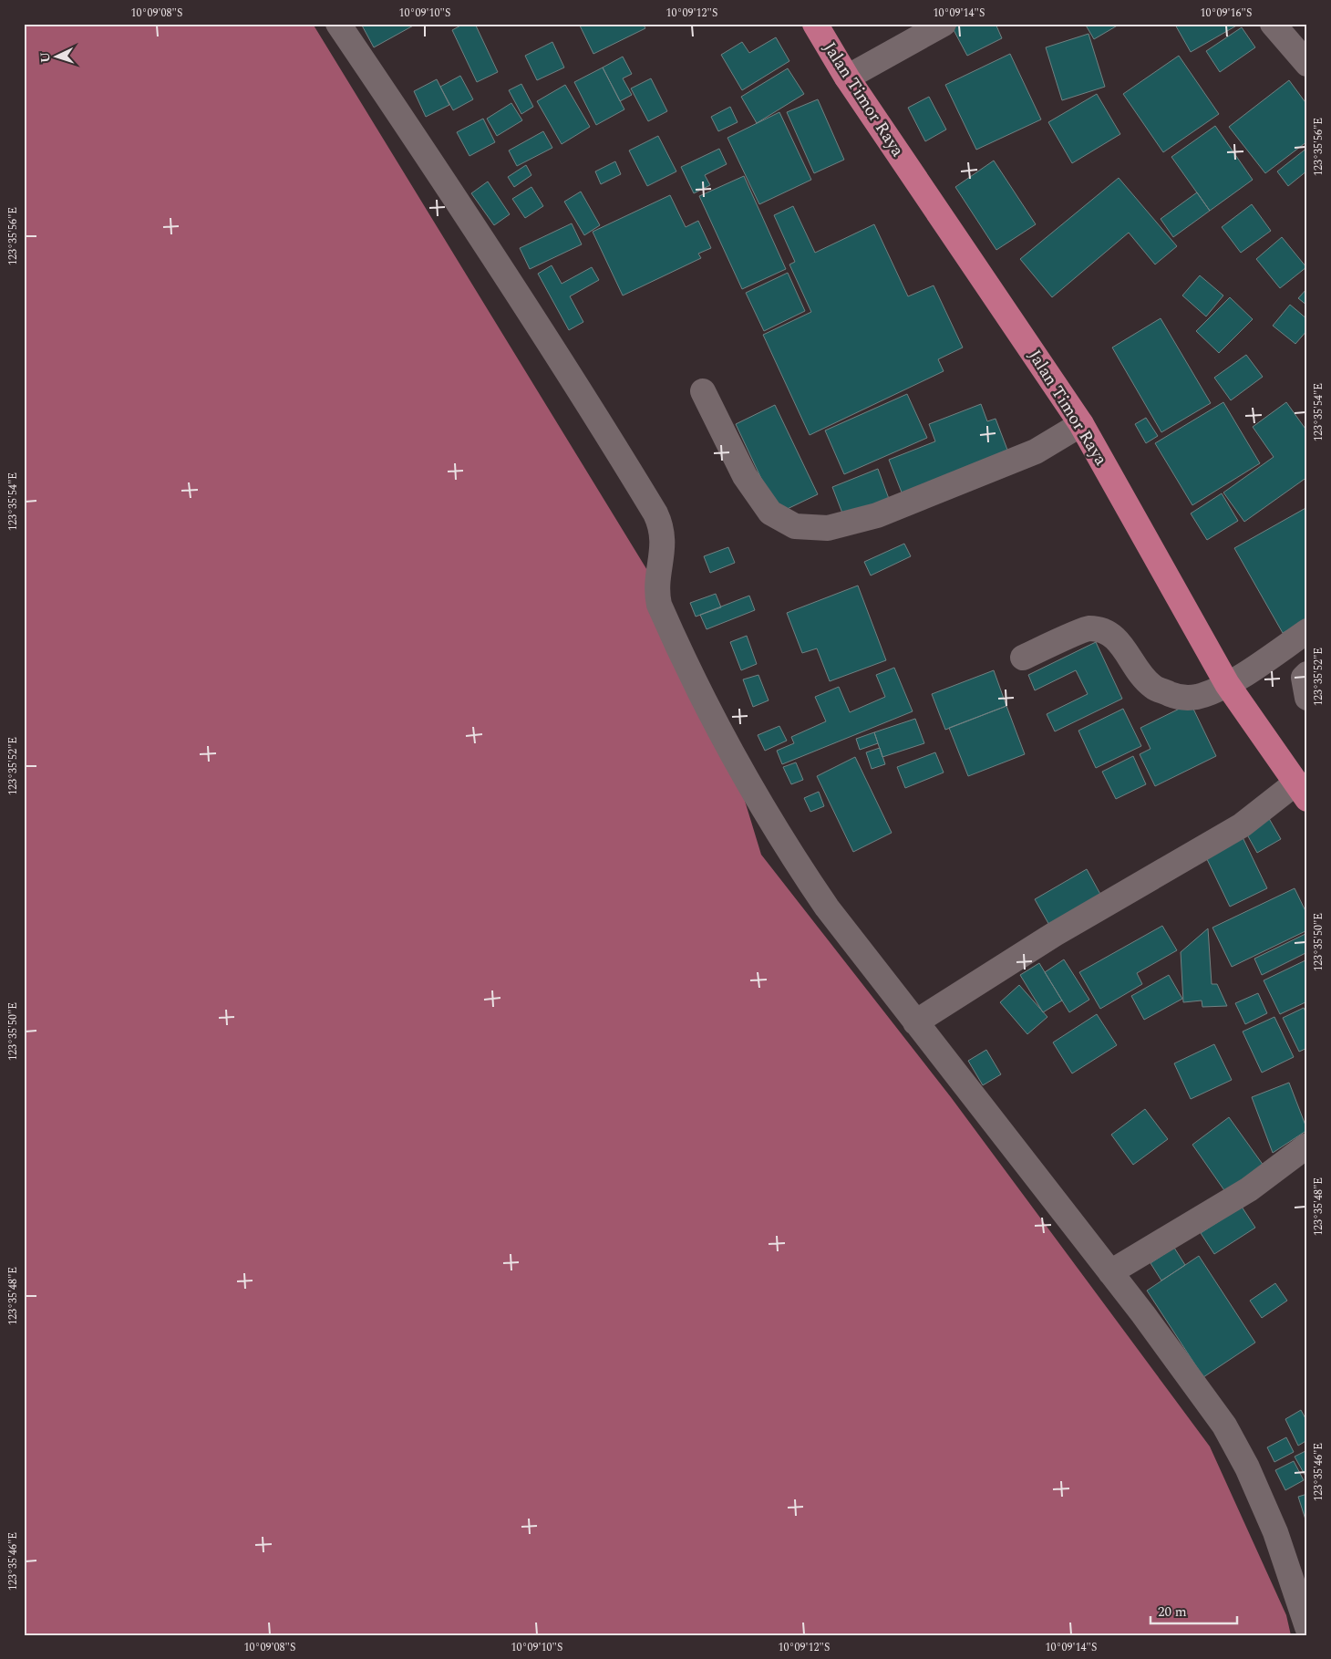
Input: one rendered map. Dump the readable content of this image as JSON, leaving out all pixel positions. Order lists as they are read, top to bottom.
{
  "streets": {
    "highway": ["Jalan Timor Raya"]
  },
  "scale_bar": "20 m",
  "north": "left",
  "coordinates": [
    "10°09'08\"S",
    "10°09'10\"S",
    "10°09'12\"S",
    "10°09'14\"S",
    "10°09'16\"S",
    "123°35'56\"E",
    "123°35'54\"E",
    "123°35'52\"E",
    "123°35'50\"E",
    "123°35'48\"E",
    "123°35'46\"E"
  ]
}
